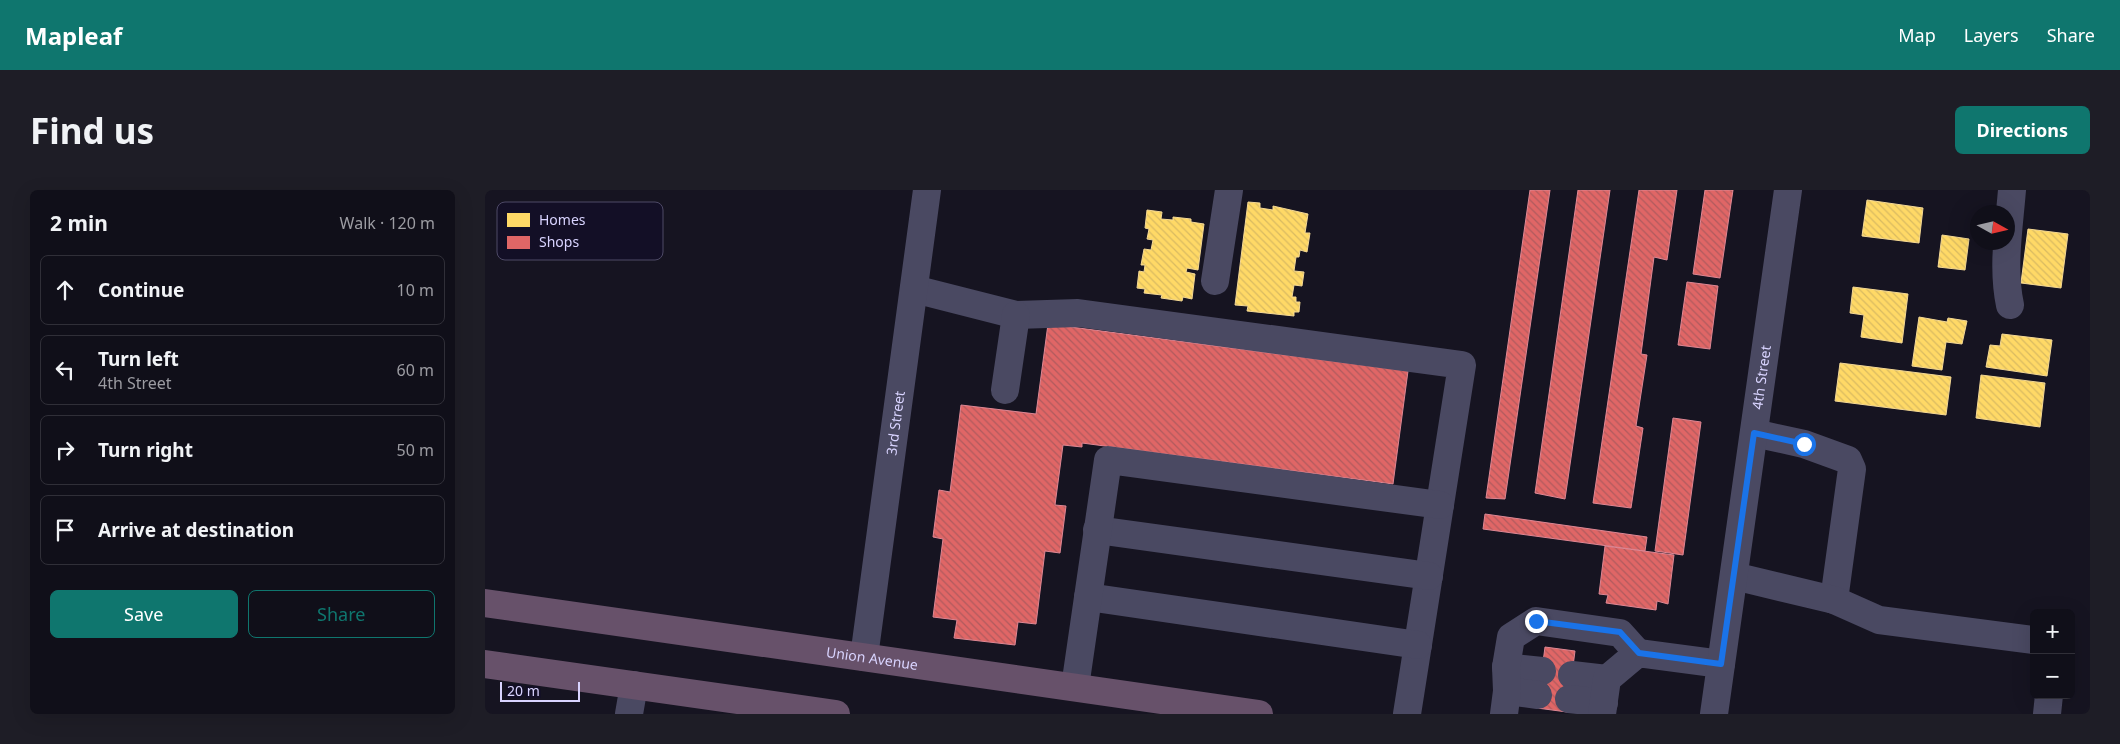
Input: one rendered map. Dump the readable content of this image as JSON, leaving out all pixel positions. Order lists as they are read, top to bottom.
{
  "streets": {
    "highway": ["Union Avenue"],
    "street": ["4th Street", "3rd Street"]
  },
  "crossings": [
    ["3rd Street", "Union Avenue"]
  ],
  "legend": ["Homes", "Shops"],
  "scale_bar": "20 m",
  "north": "right",
  "page": {
    "header": "Mapleaf",
    "nav": ["Map", "Layers", "Share"],
    "buttons": [
      "Directions",
      ["Save", "Share"]
    ],
    "title": "Find us",
    "heading": ["2 min", "Walk · 120 m"],
    "list": [
      ["Continue", "10 m"],
      ["Turn left", "4th Street", "60 m"],
      ["Turn right", "50 m"],
      "Arrive at destination"
    ],
    "map_buttons": ["+", "−"],
    "scale": "20 m"
  }
}
